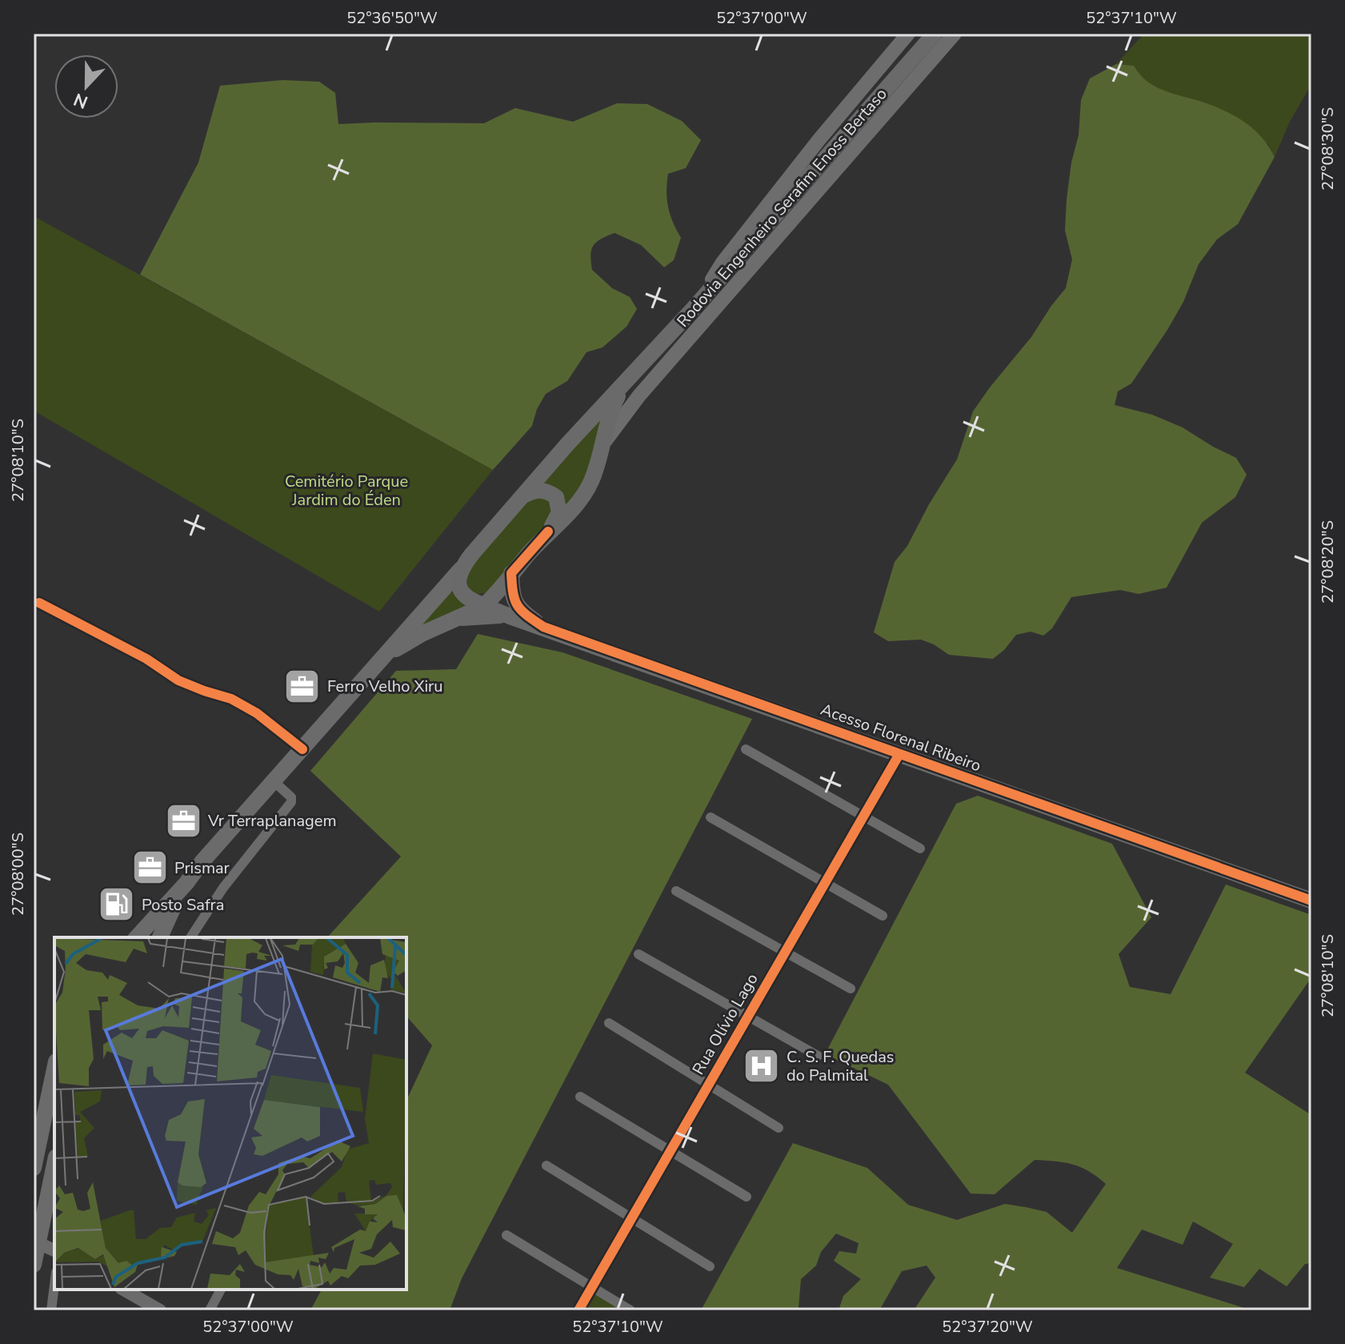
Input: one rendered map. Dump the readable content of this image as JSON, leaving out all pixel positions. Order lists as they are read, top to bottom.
{
  "streets": {
    "highway": ["Rodovia Engenheiro Serafim Enoss Bertaso", "Acesso Florenal Ribeiro"],
    "street": ["Rua Olívio Lago"]
  },
  "crossings": [
    ["Rodovia Engenheiro Serafim Enoss Bertaso", "Acesso Florenal Ribeiro"],
    ["Acesso Florenal Ribeiro", "Rua Olívio Lago"]
  ],
  "parks": ["Cemitério Parque Jardim do Éden"],
  "places": {
    "office": ["Ferro Velho Xiru", "Vr Terraplanagem", "Prismar"],
    "fuel station": ["Posto Safra"],
    "hospital": ["C. S. F. Quedas do Palmital"]
  },
  "north": "bottom",
  "coordinates": [
    "52°36'50\"W",
    "52°37'00\"W",
    "52°37'10\"W",
    "27°08'30\"S",
    "27°08'10\"S",
    "27°08'20\"S",
    "27°08'00\"S",
    "52°37'20\"W"
  ]
}
